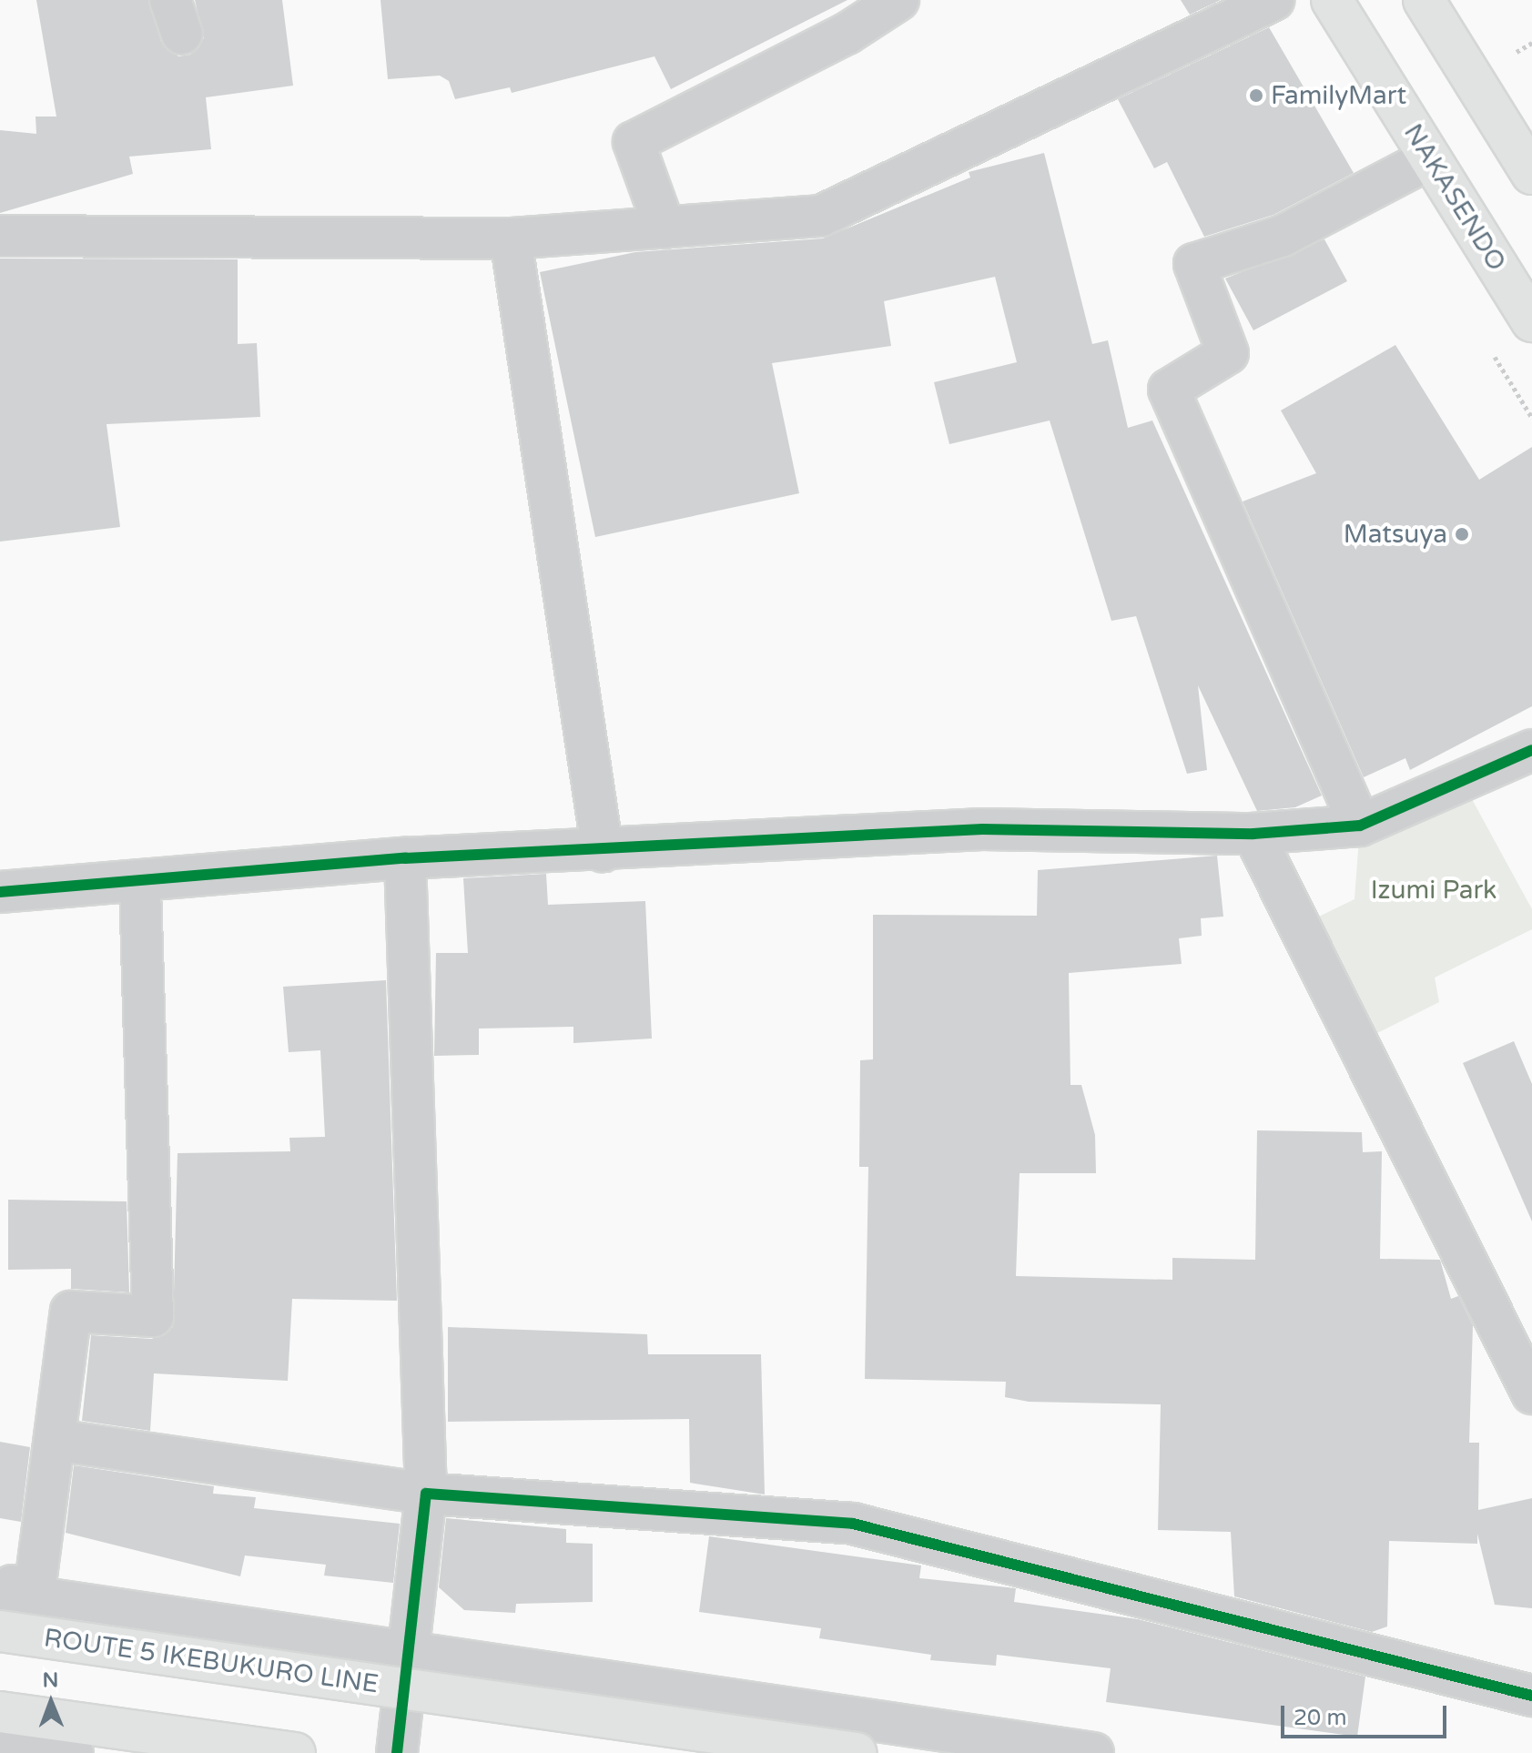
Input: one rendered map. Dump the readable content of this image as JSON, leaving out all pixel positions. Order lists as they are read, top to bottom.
{
  "streets": {
    "highway": ["NAKASENDO", "ROUTE 5 IKEBUKURO LINE"]
  },
  "parks": ["Izumi Park"],
  "places": ["FamilyMart", "Matsuya"],
  "scale_bar": "20 m",
  "north": "top"
}
